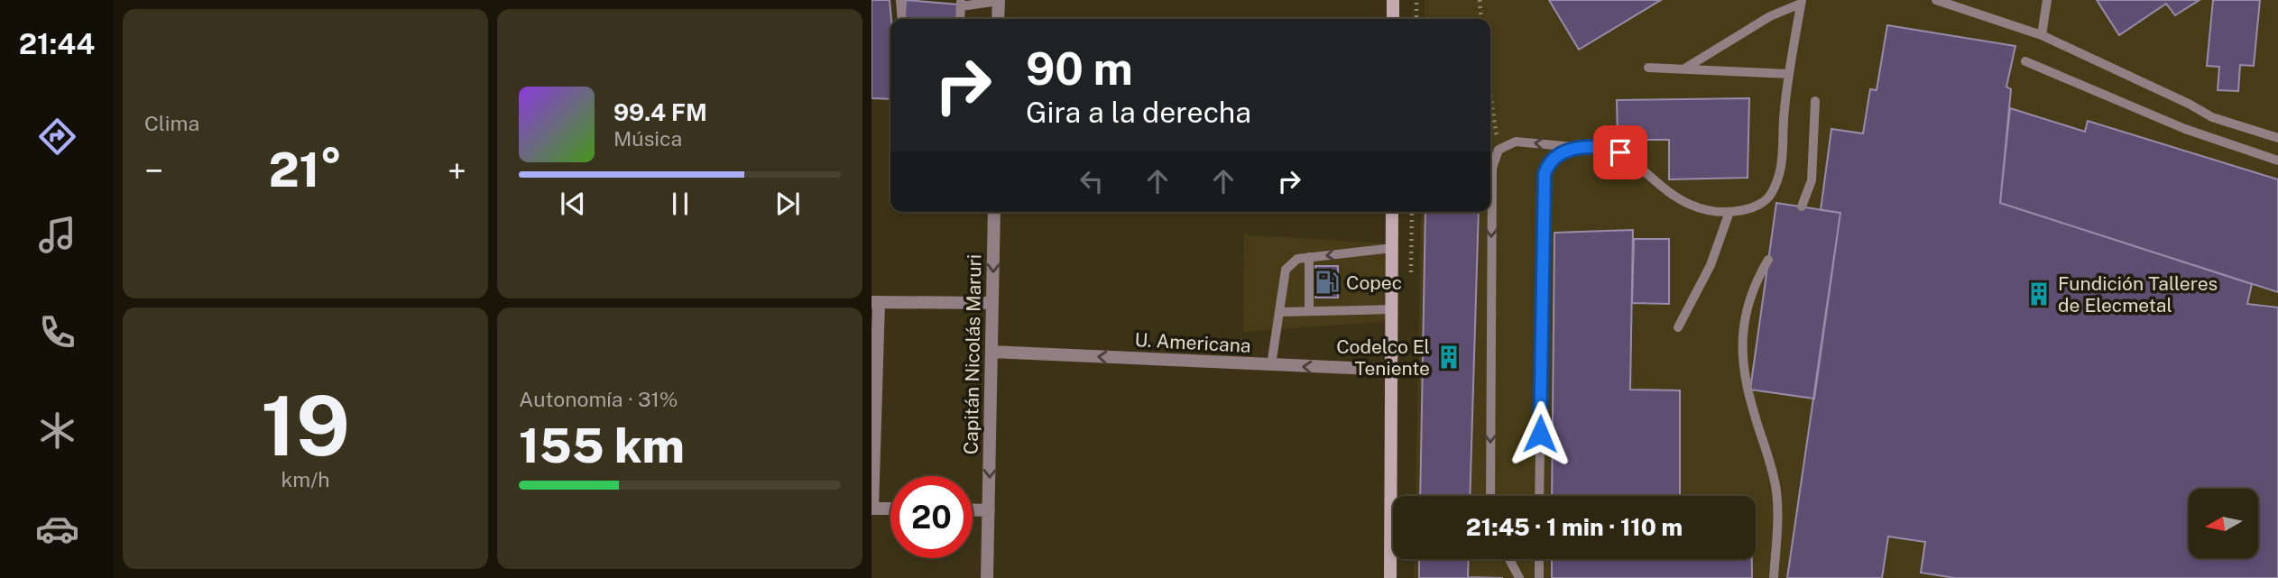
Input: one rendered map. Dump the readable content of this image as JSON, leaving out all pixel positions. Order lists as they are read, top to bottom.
{
  "streets": {
    "street": ["U. Americana", "Capitán Nicolás Maruri"]
  },
  "crossings": [
    ["U. Americana", "Capitán Nicolás Maruri"]
  ],
  "one_way": ["U. Americana", "Capitán Nicolás Maruri"],
  "places": {
    "fuel station": ["Copec"],
    "building": ["Fundición Talleres de Elecmetal", "Codelco El Teniente"]
  },
  "north": "left",
  "page": {
    "tabs": "21:44",
    "tile": [
      "Clima",
      ["19", "km/h"],
      ["Autonomía · 31%", "155 km"]
    ],
    "turn": ["90 m", "Gira a la derecha"],
    "song": ["99.4 FM", "Música"],
    "heat": ["−", "21°", "+"],
    "limit": "20",
    "trip": "21:45 · 1 min · 110 m"
  }
}
